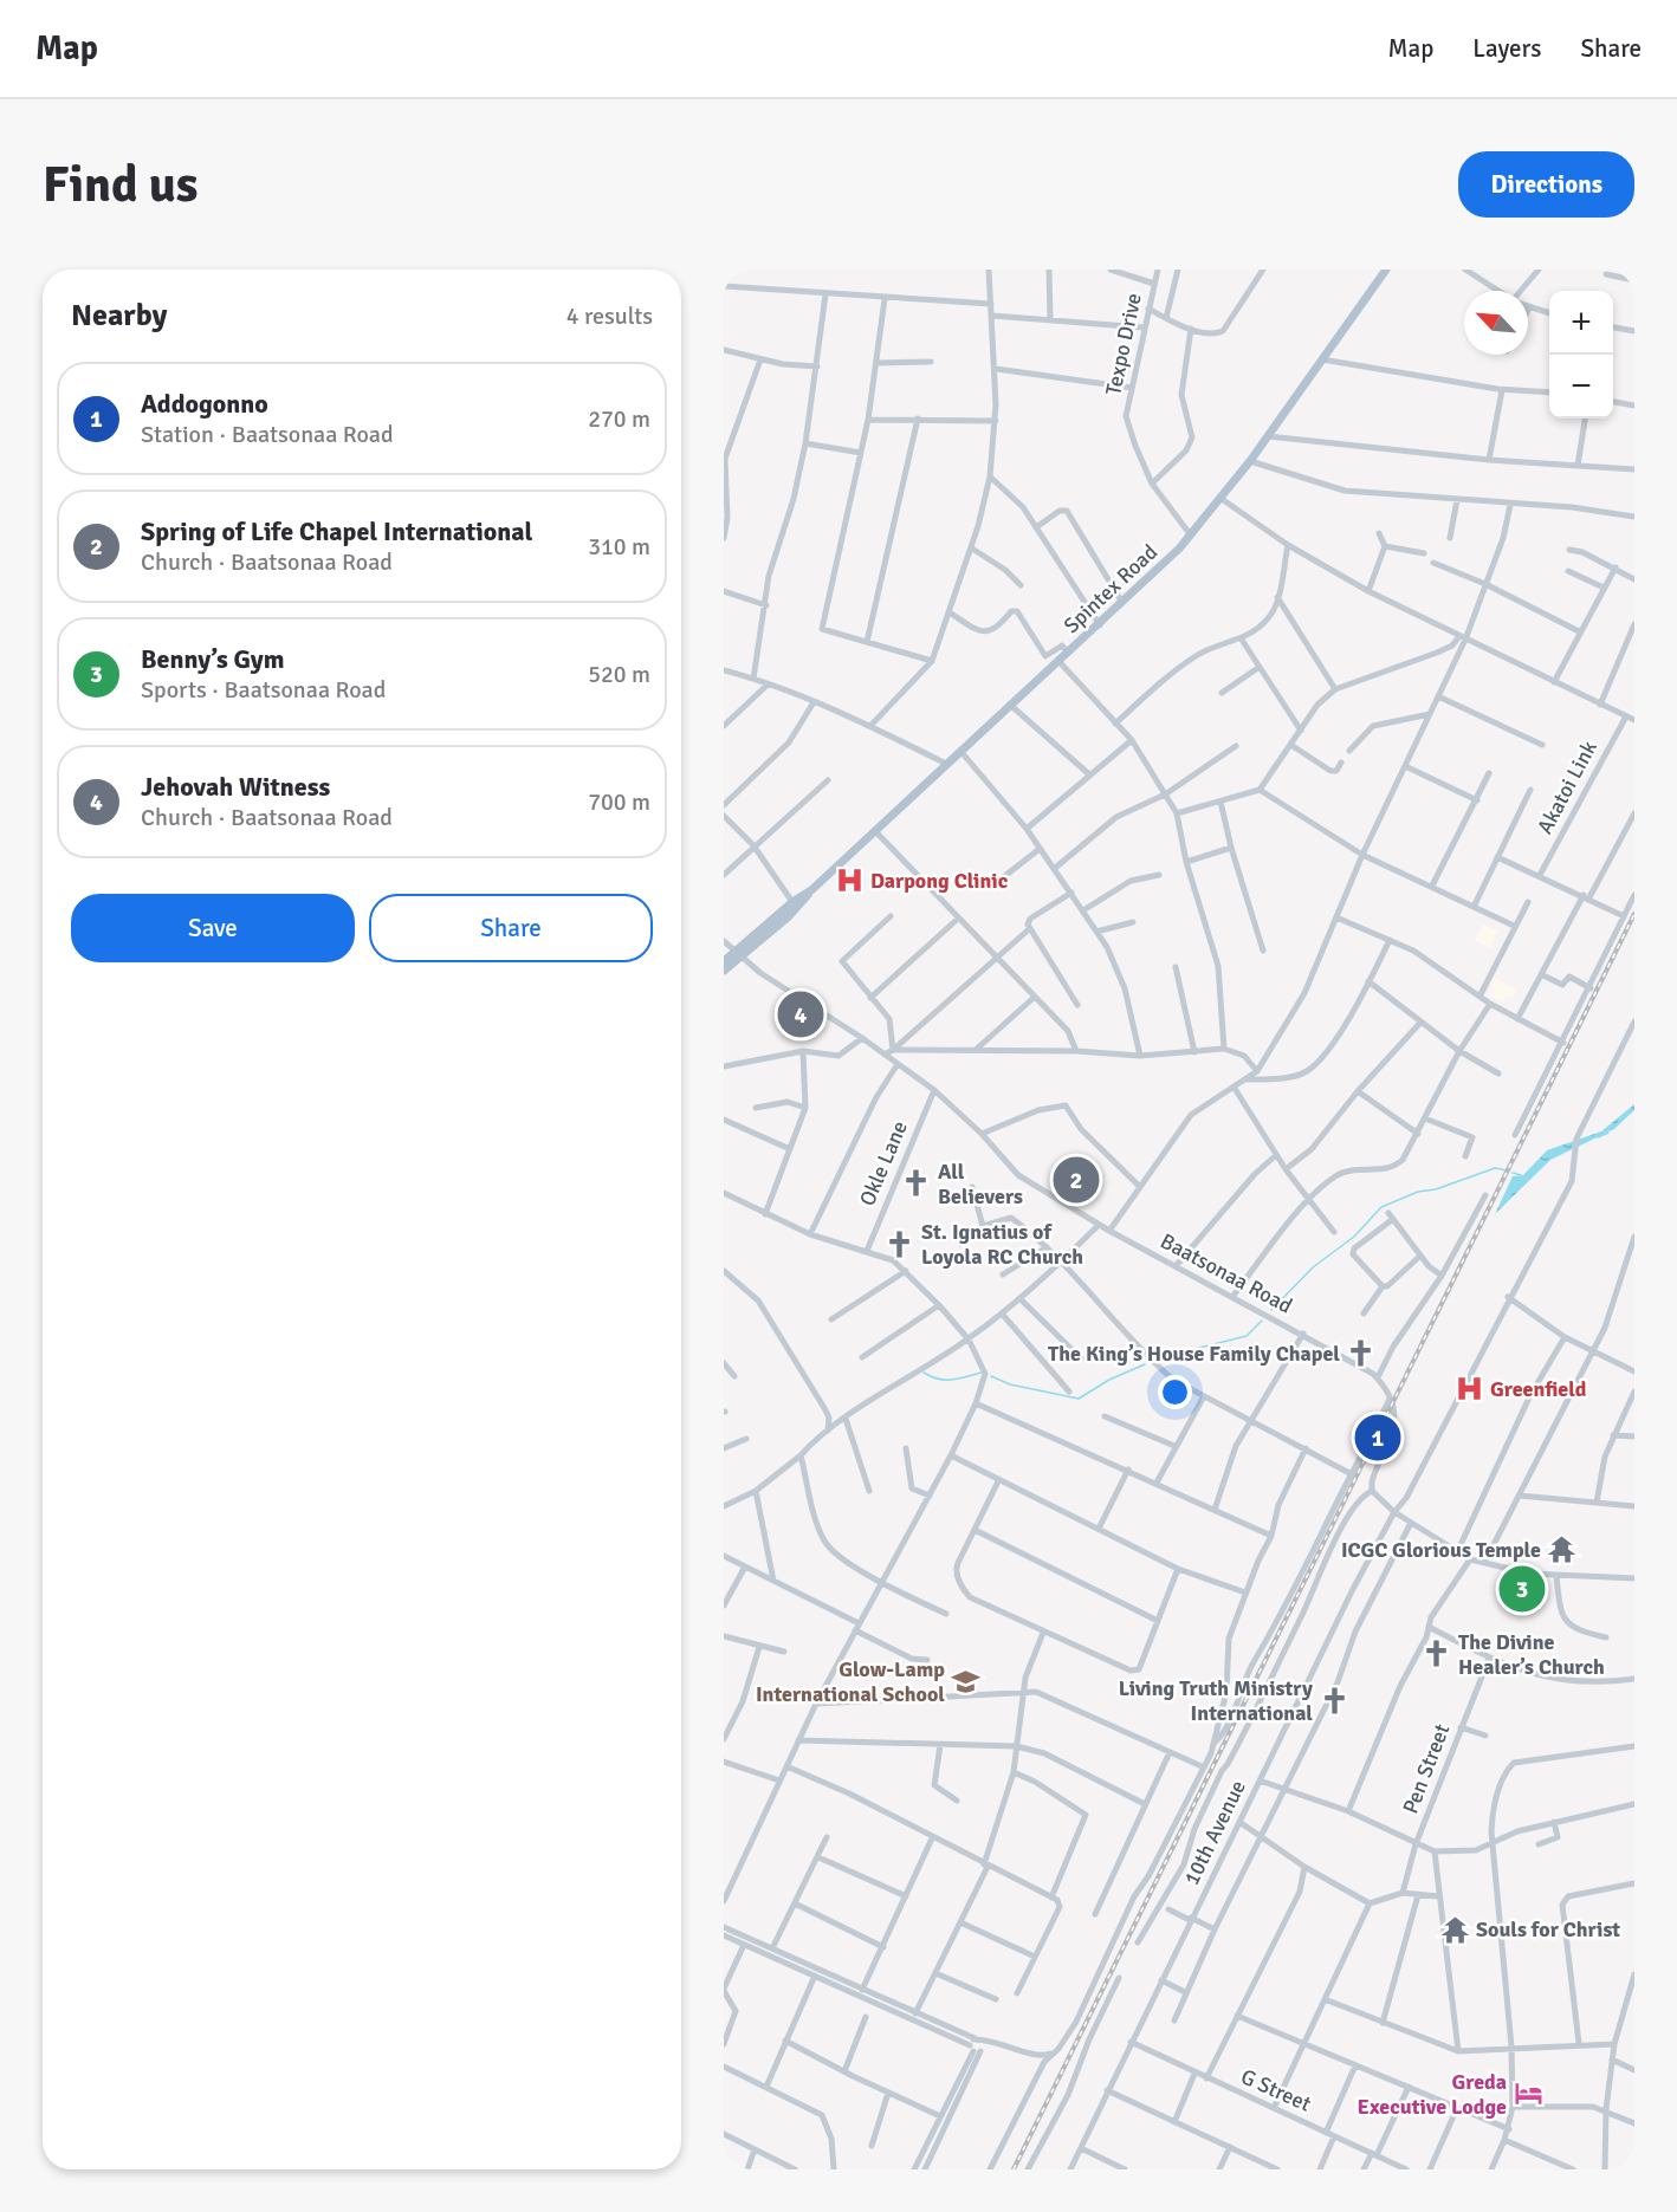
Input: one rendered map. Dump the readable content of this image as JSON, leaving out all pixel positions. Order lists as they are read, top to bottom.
{
  "streets": {
    "main road": ["Spintex Road"],
    "street": [
      "Texpo Drive",
      "Akatoi Link",
      "Okle Lane",
      "Baatsonaa Road",
      "Pen Street",
      "10th Avenue",
      "G Street"
    ]
  },
  "crossings": [
    ["Texpo Drive", "Spintex Road"],
    ["Spintex Road", "Baatsonaa Road"],
    ["Okle Lane", "Baatsonaa Road"],
    ["10th Avenue", "G Street"]
  ],
  "places": {
    "hospital": ["Darpong Clinic", "Greenfield"],
    "church": [
      "All Believers",
      "St. Ignatius of Loyola RC Church",
      "The King’s House Family Chapel",
      "The Divine Healer’s Church",
      "Living Truth Ministry International"
    ],
    "temple": ["ICGC Glorious Temple", "Souls for Christ"],
    "school or university": ["Glow-Lamp International School"],
    "hotel": ["Greda Executive Lodge"]
  },
  "north": "top left",
  "page": {
    "header": "Map",
    "nav": ["Map", "Layers", "Share"],
    "buttons": [
      "Directions",
      ["Save", "Share"]
    ],
    "title": "Find us",
    "heading": ["Nearby", "4 results"],
    "map_buttons": ["+", "−"],
    "list": [
      {
        "mark": "1",
        "name": "Addogonno",
        "note": "Station · Baatsonaa Road",
        "value": "270 m"
      },
      {
        "mark": "2",
        "name": "Spring of Life Chapel International",
        "note": "Church · Baatsonaa Road",
        "value": "310 m"
      },
      {
        "mark": "3",
        "name": "Benny’s Gym",
        "note": "Sports · Baatsonaa Road",
        "value": "520 m"
      },
      {
        "mark": "4",
        "name": "Jehovah Witness",
        "note": "Church · Baatsonaa Road",
        "value": "700 m"
      }
    ],
    "pins": [
      "4",
      "2",
      "1",
      "3"
    ]
  }
}
